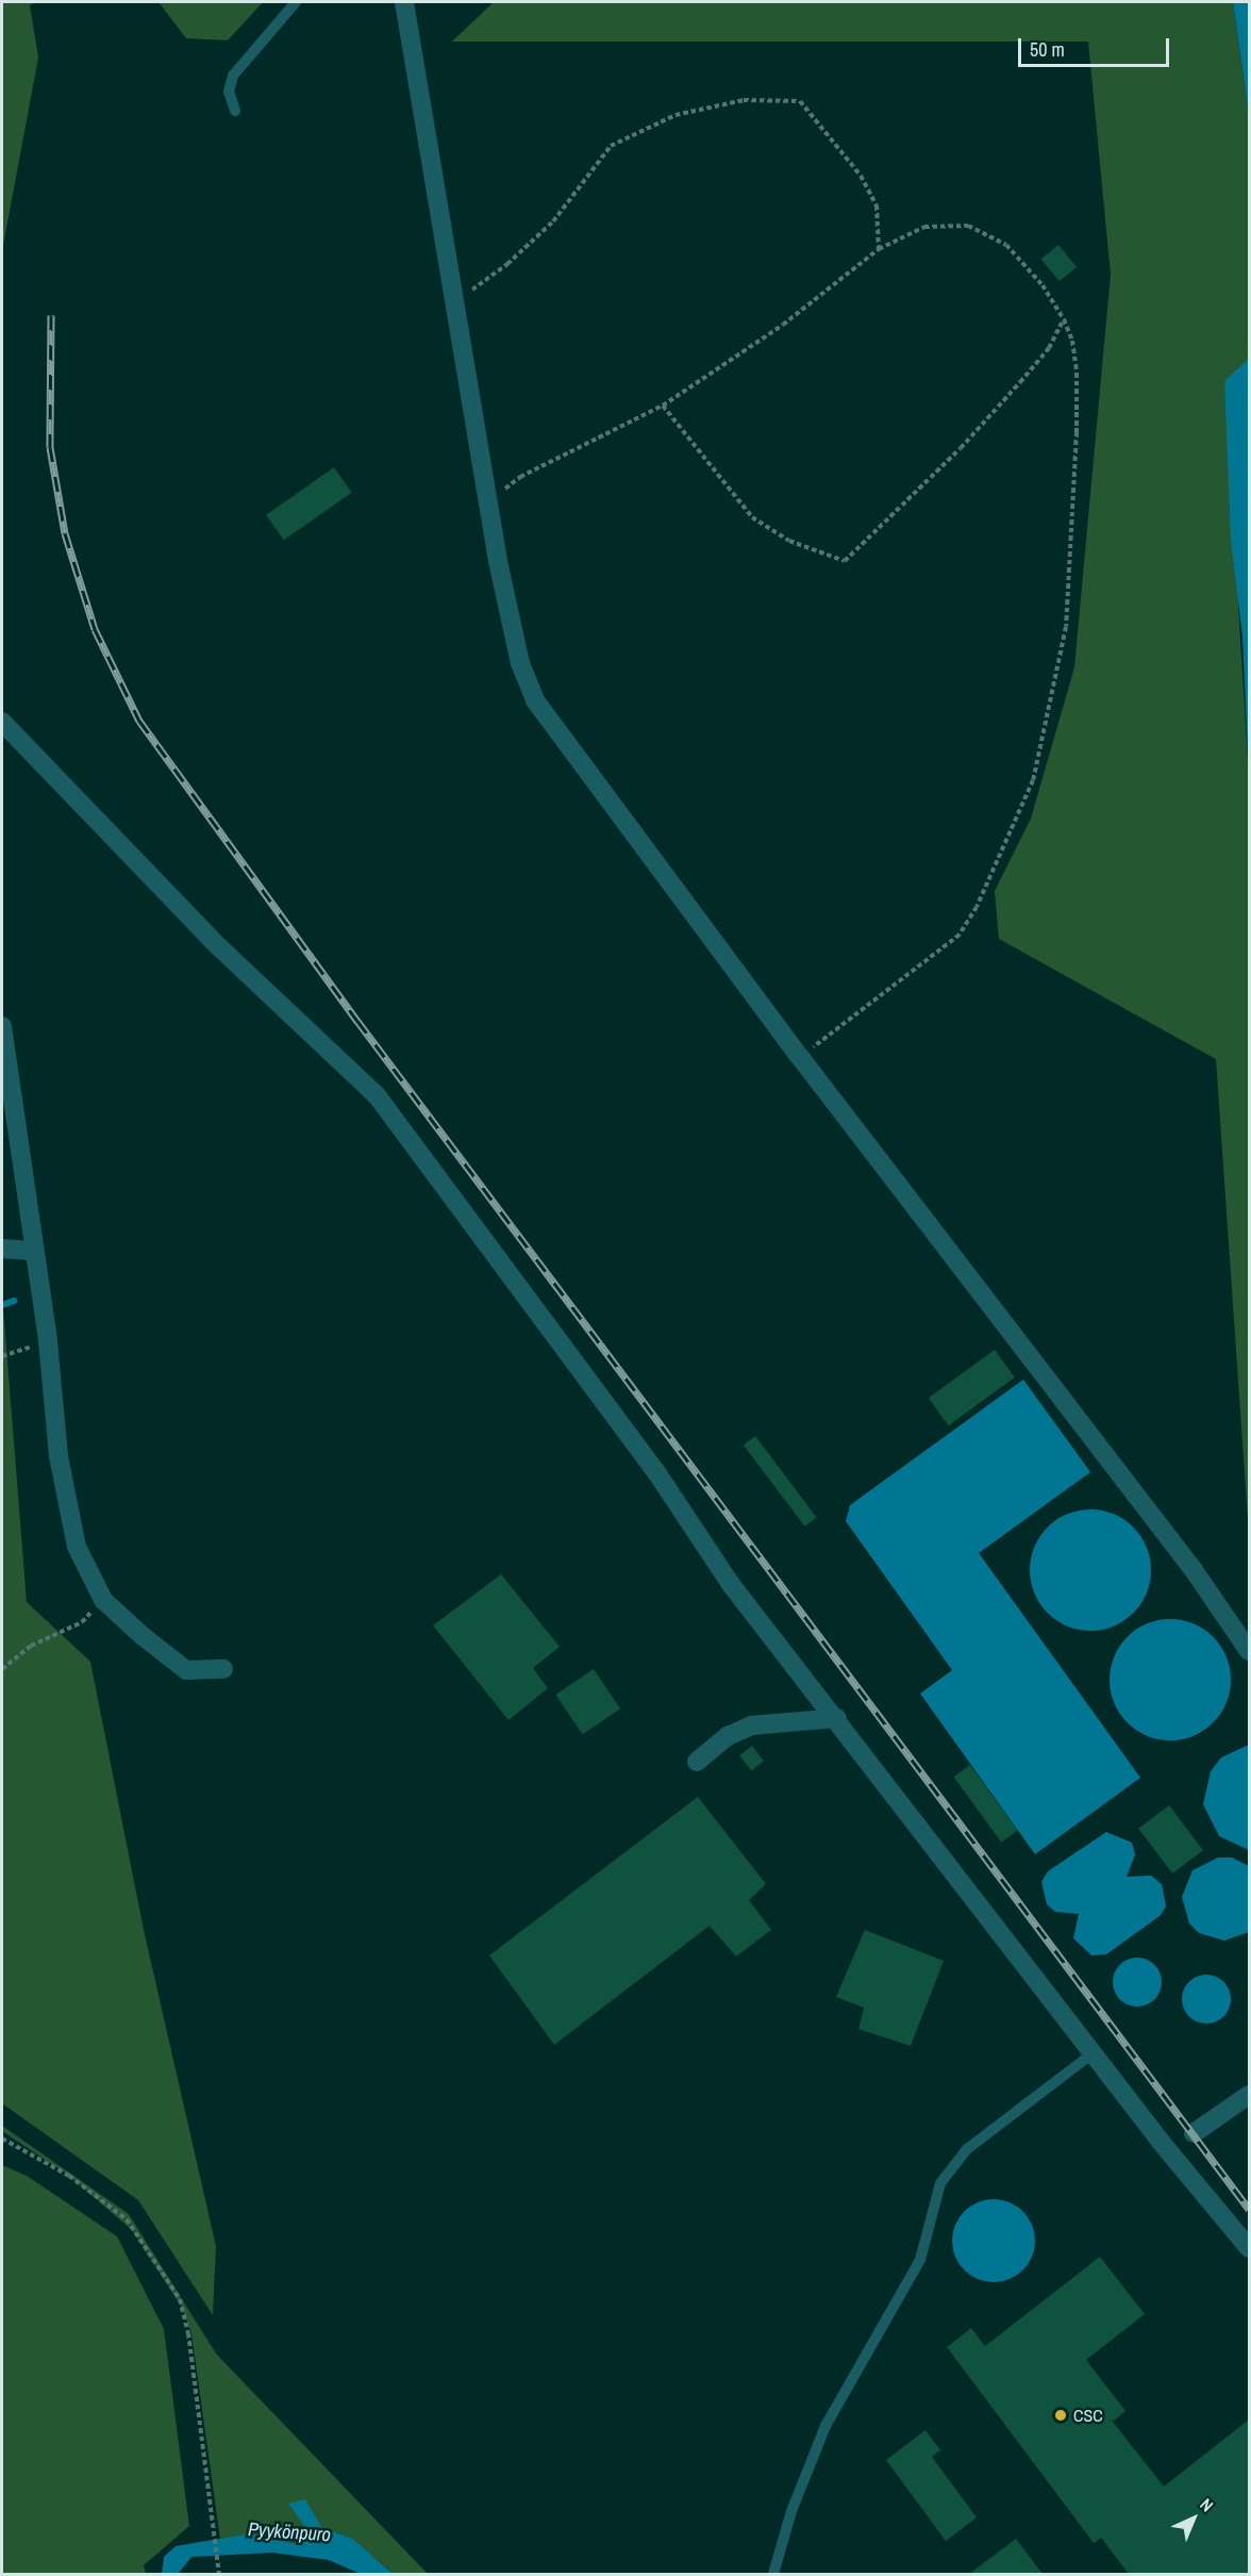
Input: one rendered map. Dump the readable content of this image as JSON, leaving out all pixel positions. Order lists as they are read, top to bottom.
{
  "water": ["Pyykönpuro"],
  "places": ["CSC"],
  "scale_bar": "50 m",
  "north": "top right"
}
